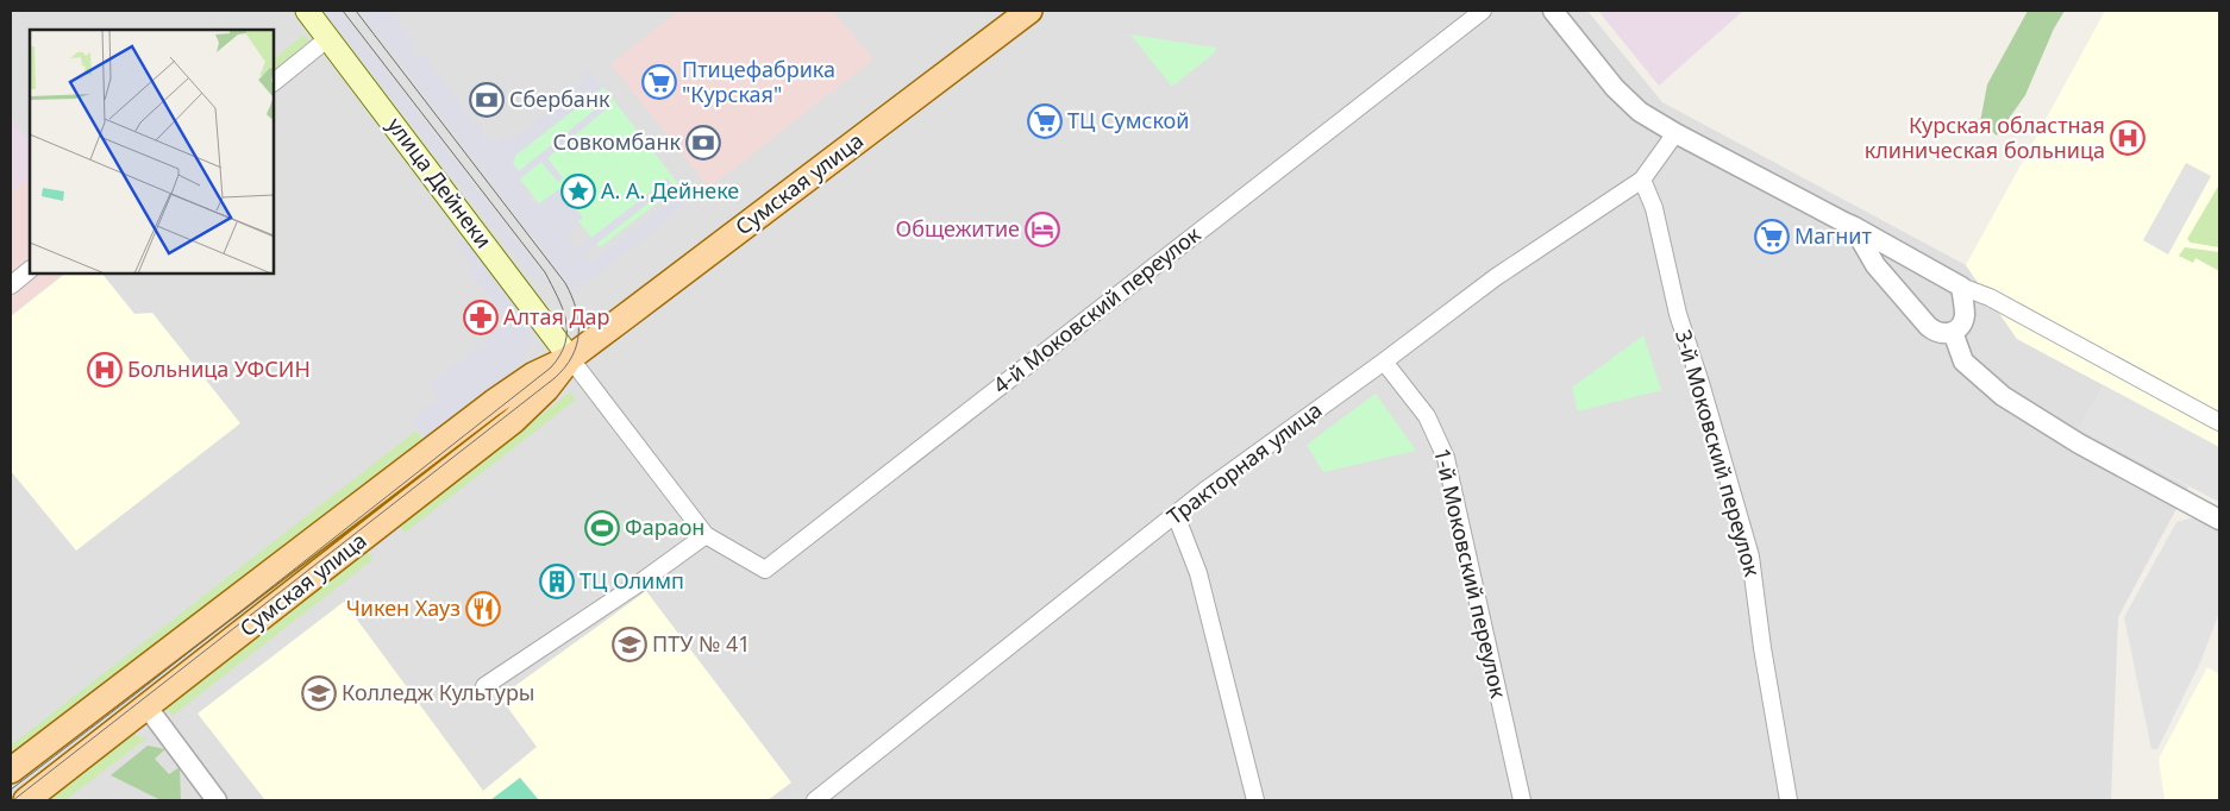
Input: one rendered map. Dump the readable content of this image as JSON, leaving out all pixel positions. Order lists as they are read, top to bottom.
{
  "streets": {
    "main road": ["улица Дейнеки", "Сумская улица"],
    "street": [
      "4-й Моковский переулок",
      "3-й Моковский переулок",
      "Тракторная улица",
      "1-й Моковский переулок"
    ]
  },
  "crossings": [
    ["улица Дейнеки", "Сумская улица"],
    ["3-й Моковский переулок", "Тракторная улица"],
    ["Тракторная улица", "1-й Моковский переулок"]
  ],
  "places": {
    "supermarket": ["Птицефабрика \"Курская\"", "ТЦ Сумской", "Магнит"],
    "bank": ["Сбербанк", "Совкомбанк"],
    "hospital": ["Курская областная клиническая больница", "Больница УФСИН"],
    "place": ["А. А. Дейнеке"],
    "hotel": ["Общежитие"],
    "pharmacy": ["Алтая Дар"],
    "sports": ["Фараон"],
    "building": ["ТЦ Олимп"],
    "restaurant": ["Чикен Хауз"],
    "school or university": ["ПТУ № 41", "Колледж Культуры"]
  }
}
